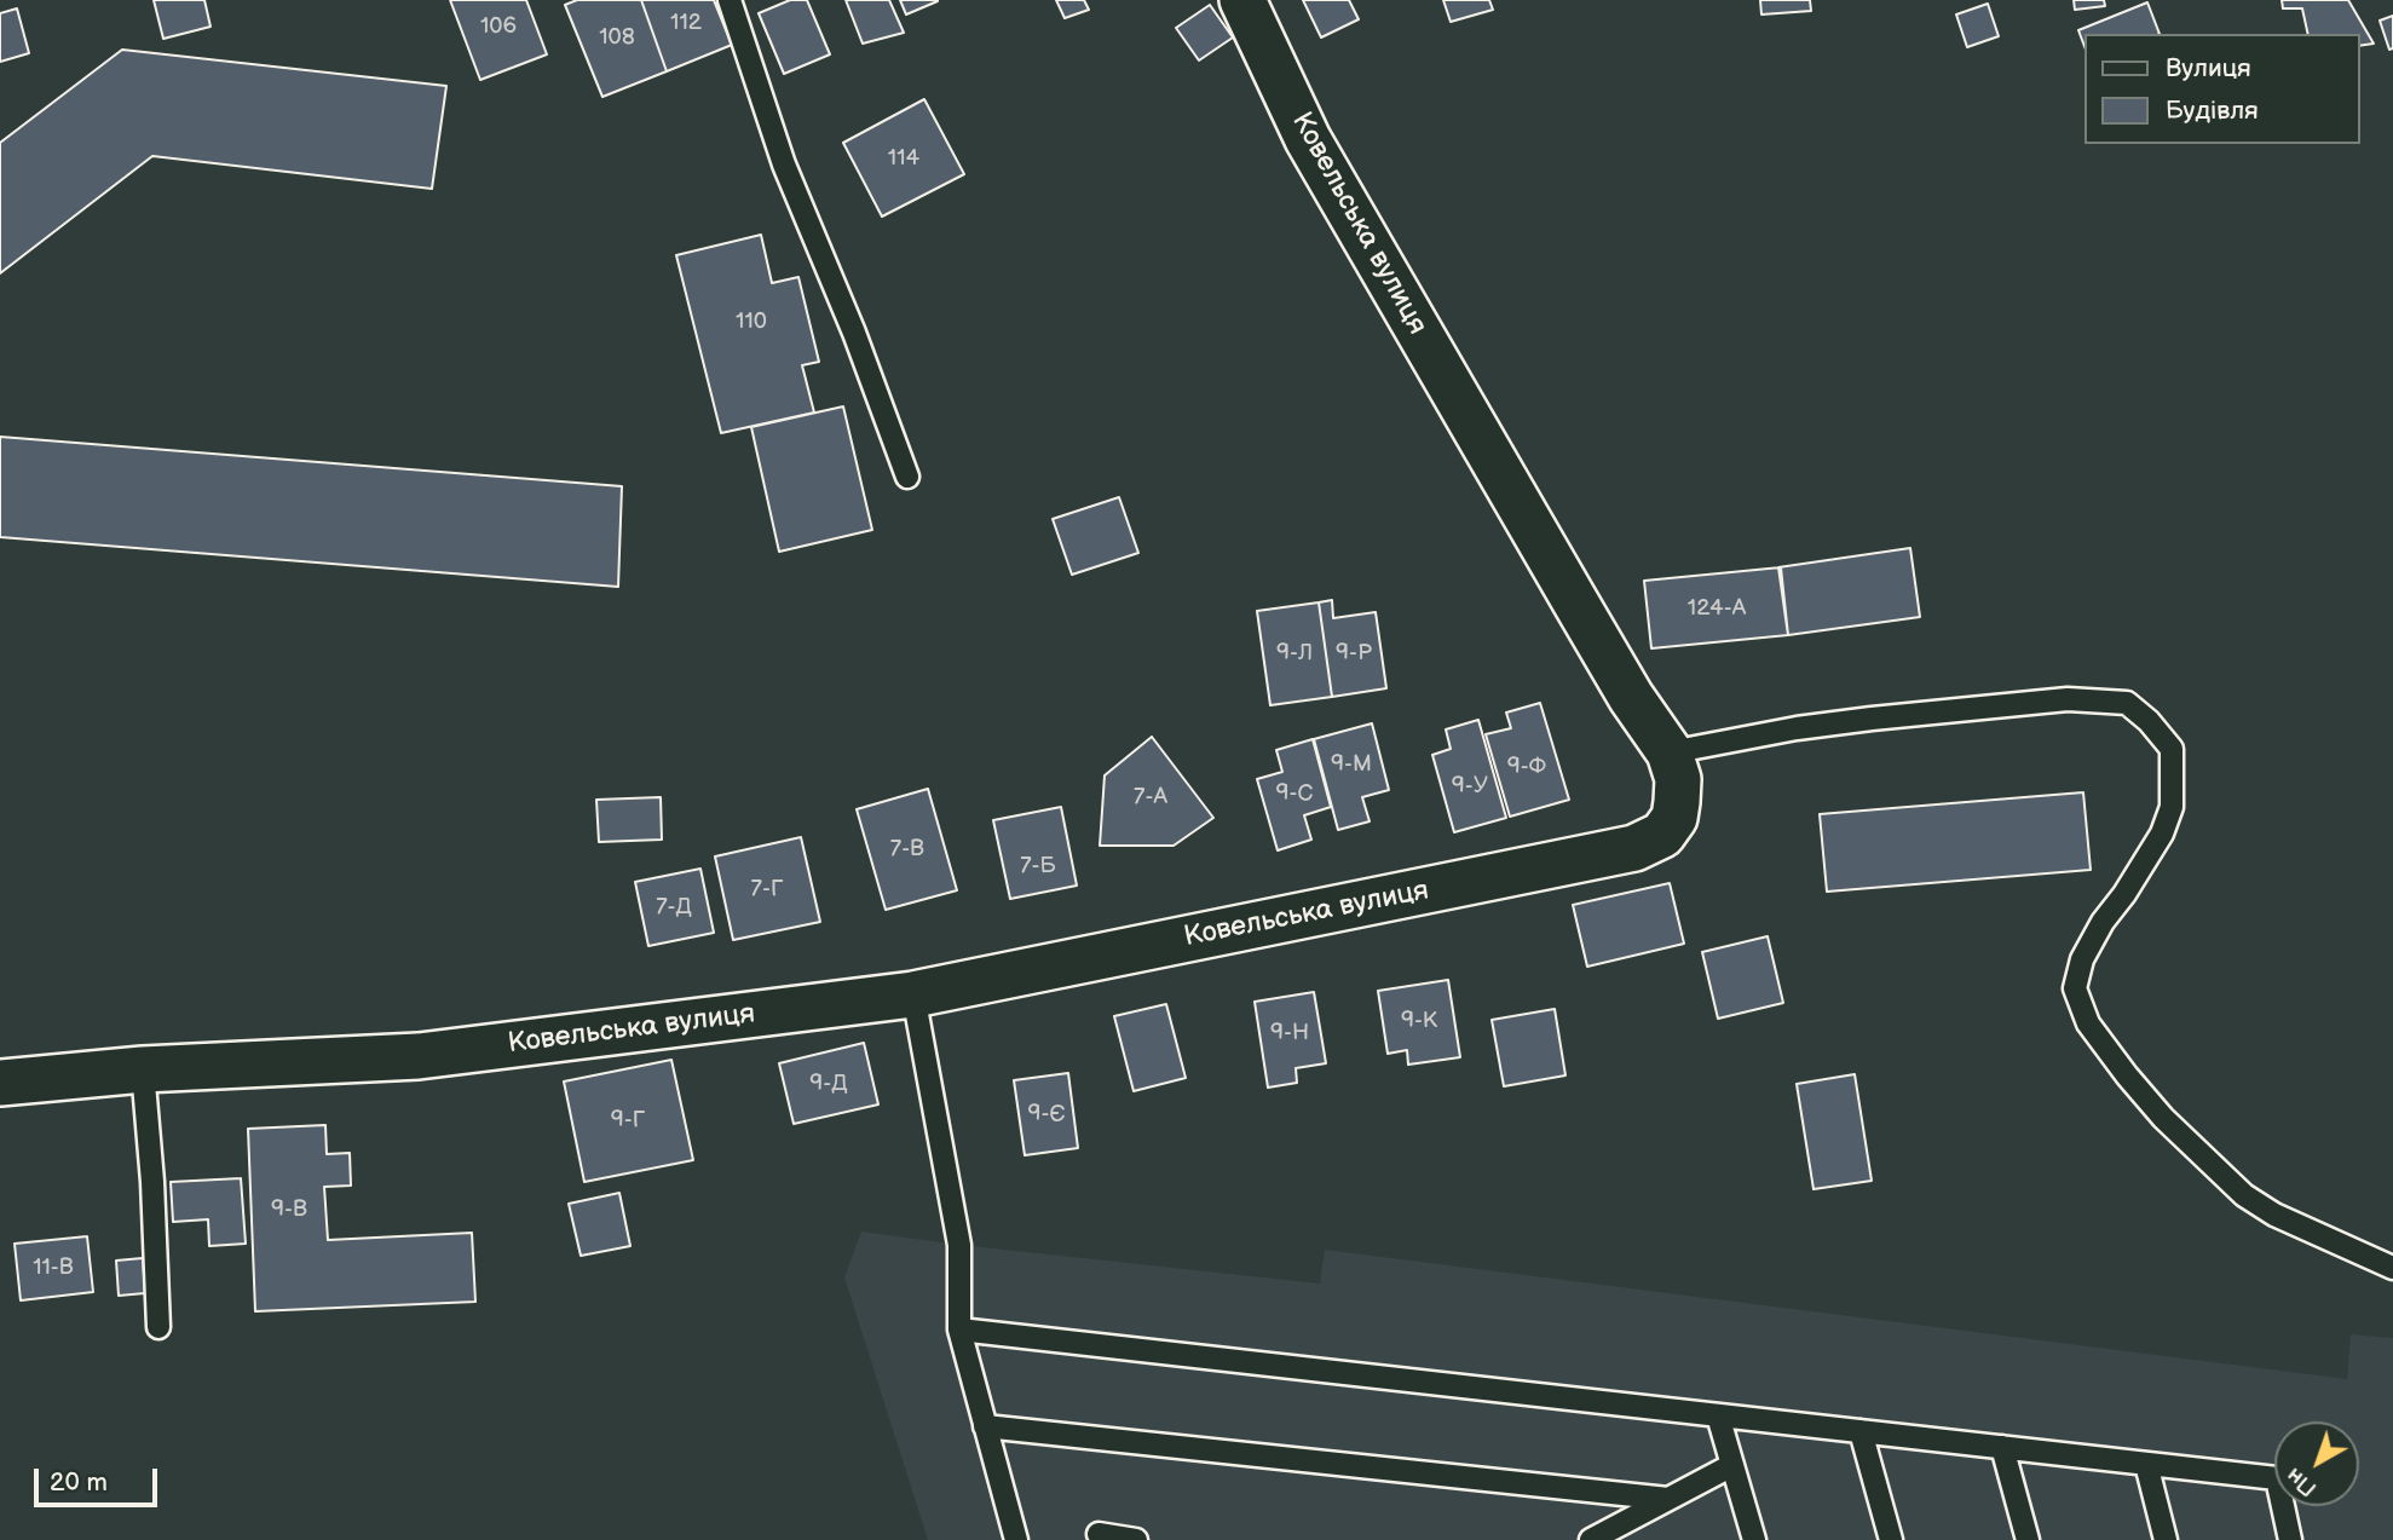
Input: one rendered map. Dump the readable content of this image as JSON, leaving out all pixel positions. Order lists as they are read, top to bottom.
{
  "streets": {
    "street": ["Ковельська вулиця"]
  },
  "house_numbers": [
    "112",
    "106",
    "108",
    "114",
    "110",
    "124-А",
    "9-Л",
    "9-Р",
    "9-М",
    "9-Ф",
    "9-У",
    "9-С",
    "7-А",
    "7-В",
    "7-Б",
    "7-Г",
    "7-Д",
    "9-К",
    "9-Н",
    "9-Д",
    "9-Є",
    "9-Г",
    "9-В",
    "11-В"
  ],
  "legend": ["Вулиця", "Будівля"],
  "scale_bar": "20 m",
  "north": "bottom left"
}
